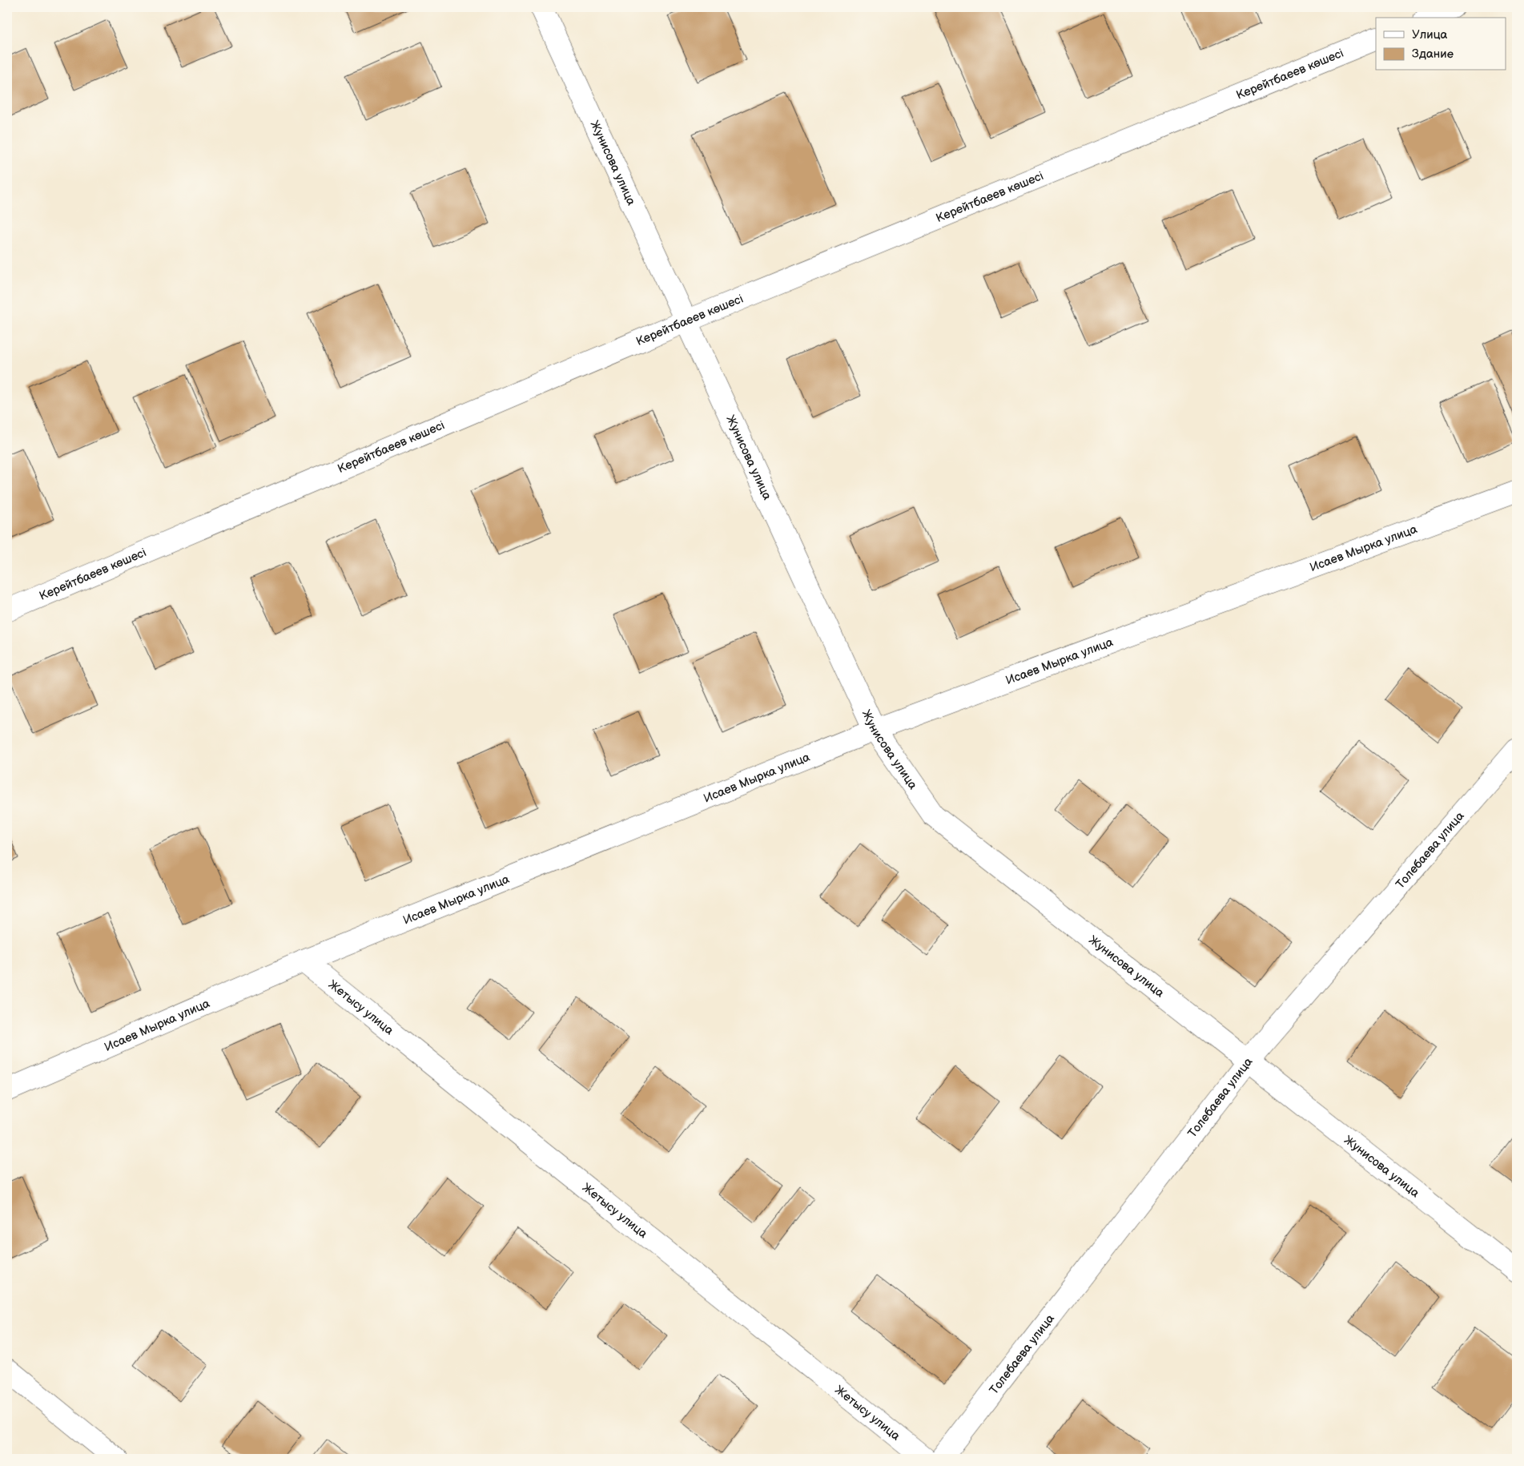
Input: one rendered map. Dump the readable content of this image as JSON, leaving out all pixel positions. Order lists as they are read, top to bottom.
{
  "streets": {
    "street": [
      "Керейтбаеев көшесі",
      "Жунисова улица",
      "Исаев Мырка улица",
      "Толебаева улица",
      "Жетысу улица"
    ]
  },
  "crossings": [
    ["Керейтбаеев көшесі", "Жунисова улица"],
    ["Жунисова улица", "Исаев Мырка улица"],
    ["Жунисова улица", "Толебаева улица"],
    ["Исаев Мырка улица", "Жетысу улица"]
  ],
  "legend": ["Улица", "Здание"]
}
